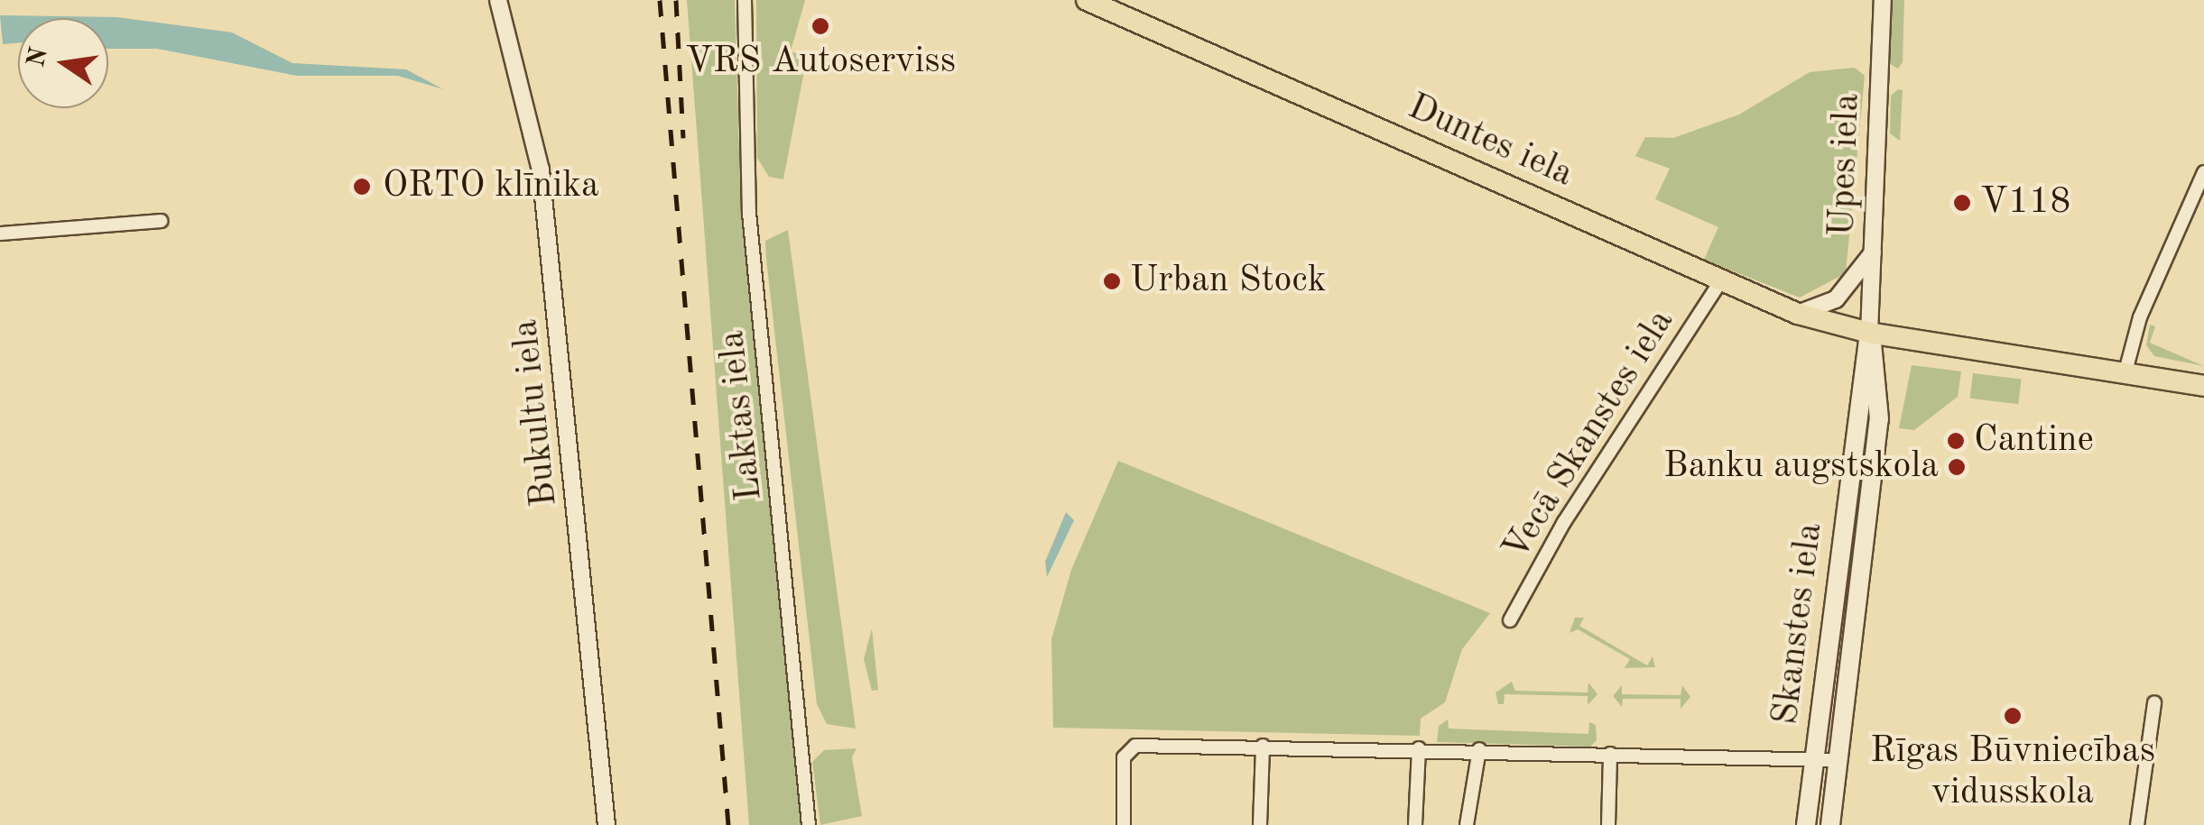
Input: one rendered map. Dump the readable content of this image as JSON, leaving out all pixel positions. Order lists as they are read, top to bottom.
{
  "streets": {
    "main road": ["Duntes iela", "Skanstes iela"],
    "street": [
      "Upes iela",
      "Bukultu iela",
      "Laktas iela",
      "Vecā Skanstes iela"
    ]
  },
  "crossings": [
    ["Duntes iela", "Upes iela"],
    ["Duntes iela", "Vecā Skanstes iela"],
    ["Duntes iela", "Skanstes iela"],
    ["Upes iela", "Skanstes iela"]
  ],
  "places": [
    "VRS Autoserviss",
    "ORTO klīnika",
    "V118",
    "Urban Stock",
    "Cantine",
    "Banku augstskola",
    "Rīgas Būvniecības vidusskola"
  ],
  "north": "left"
}
